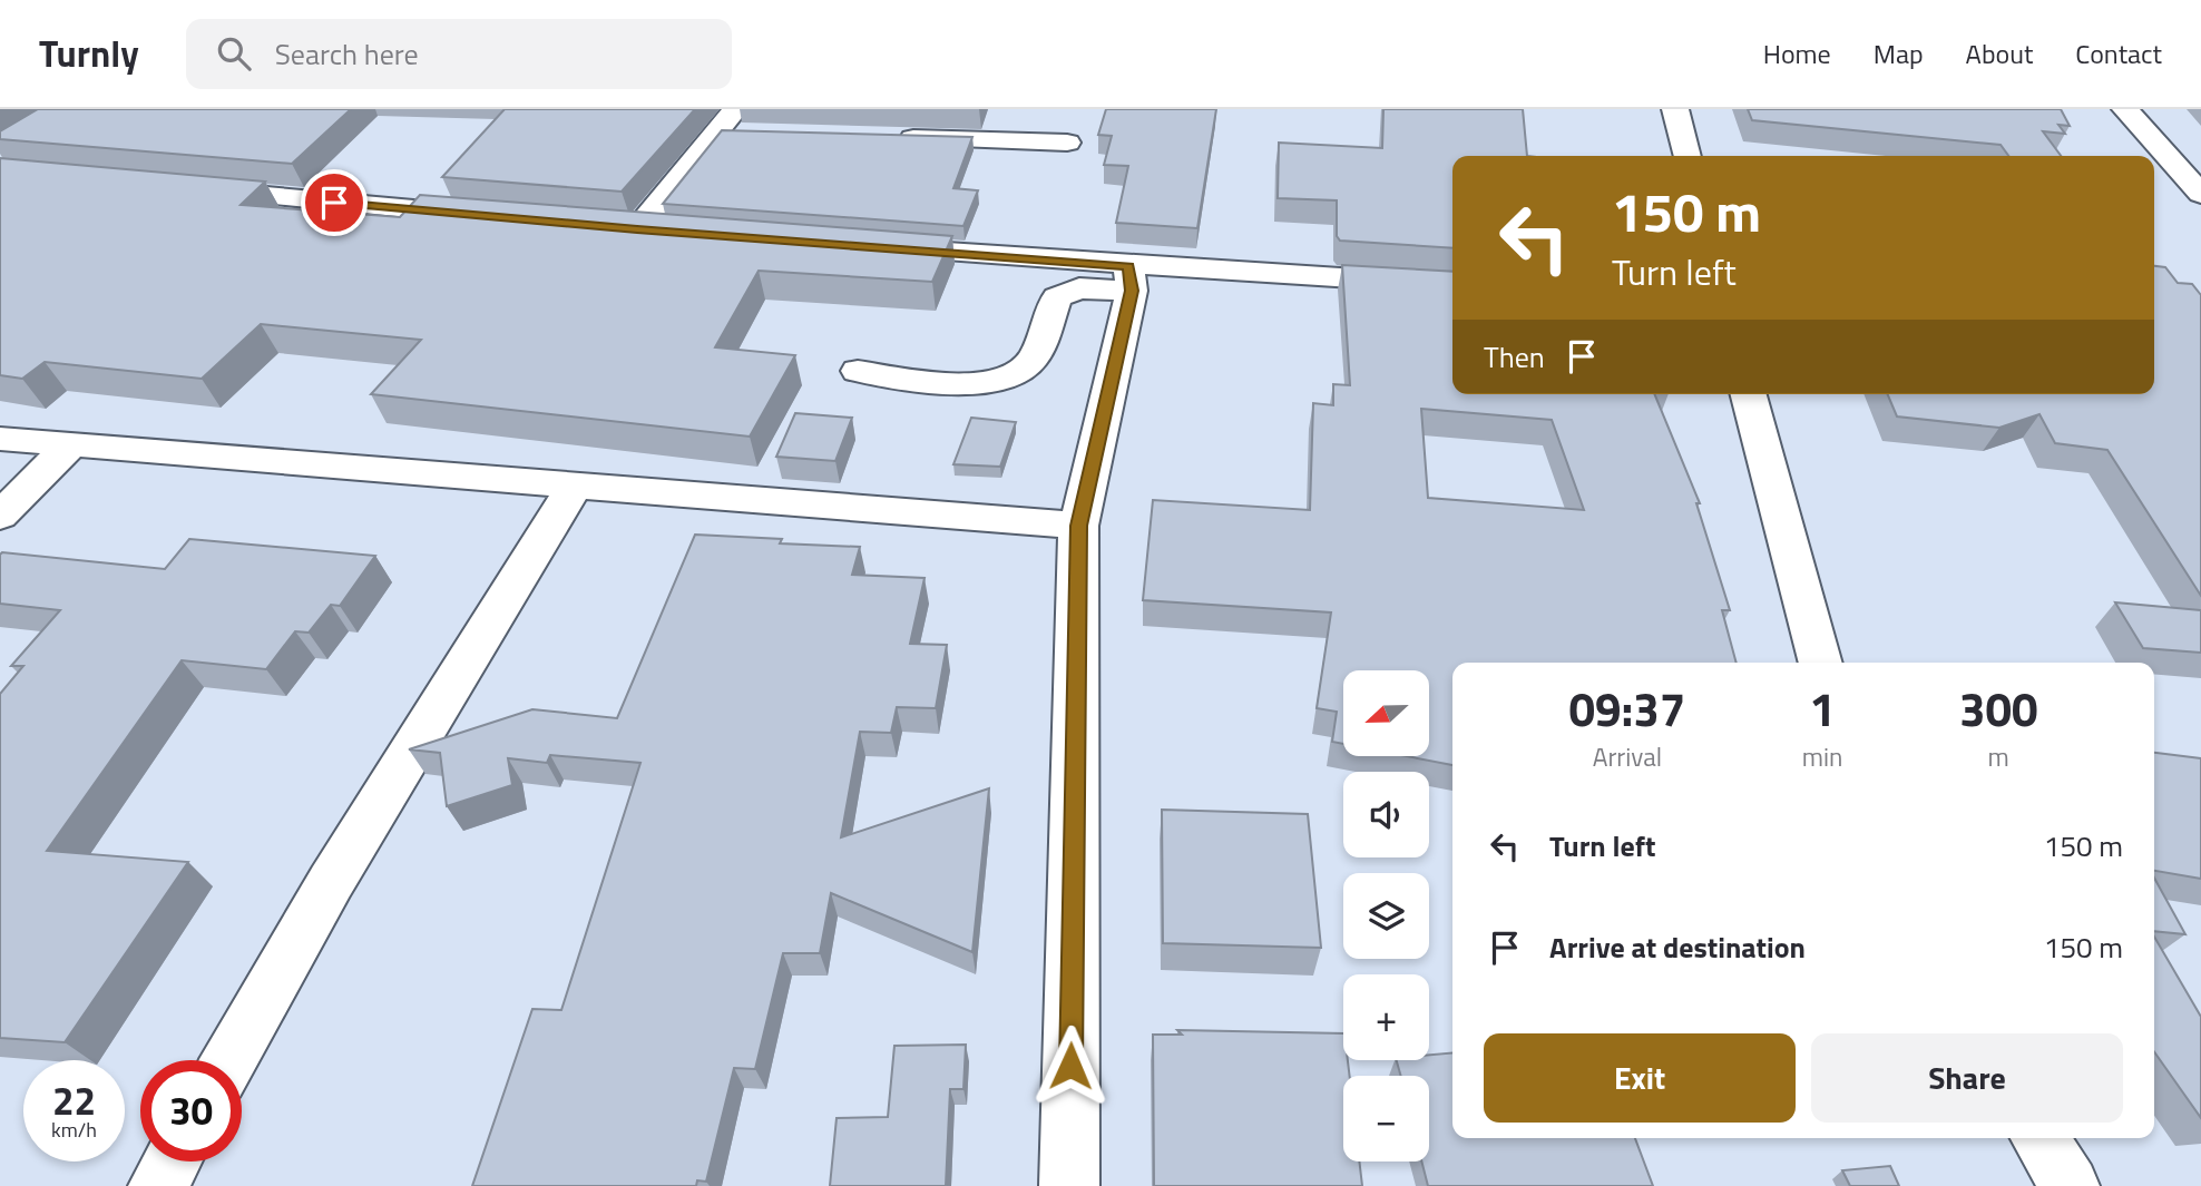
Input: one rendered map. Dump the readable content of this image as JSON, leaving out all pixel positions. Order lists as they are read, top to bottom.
{
  "north": "left",
  "page": {
    "header": "Turnly",
    "search": "Search here",
    "nav": [
      "Home",
      "Map",
      "About",
      "Contact"
    ],
    "turn": ["150 m", "Turn left"],
    "then": "Then",
    "eta": [
      "09:37",
      "Arrival",
      "1",
      "min",
      "300",
      "m"
    ],
    "map_buttons": ["+", "−"],
    "list": [
      {
        "name": "Turn left",
        "value": "150 m"
      },
      {
        "name": "Arrive at destination",
        "value": "150 m"
      }
    ],
    "buttons": ["Exit", "Share"],
    "speed": "22 km/h",
    "limit": "30"
  }
}
